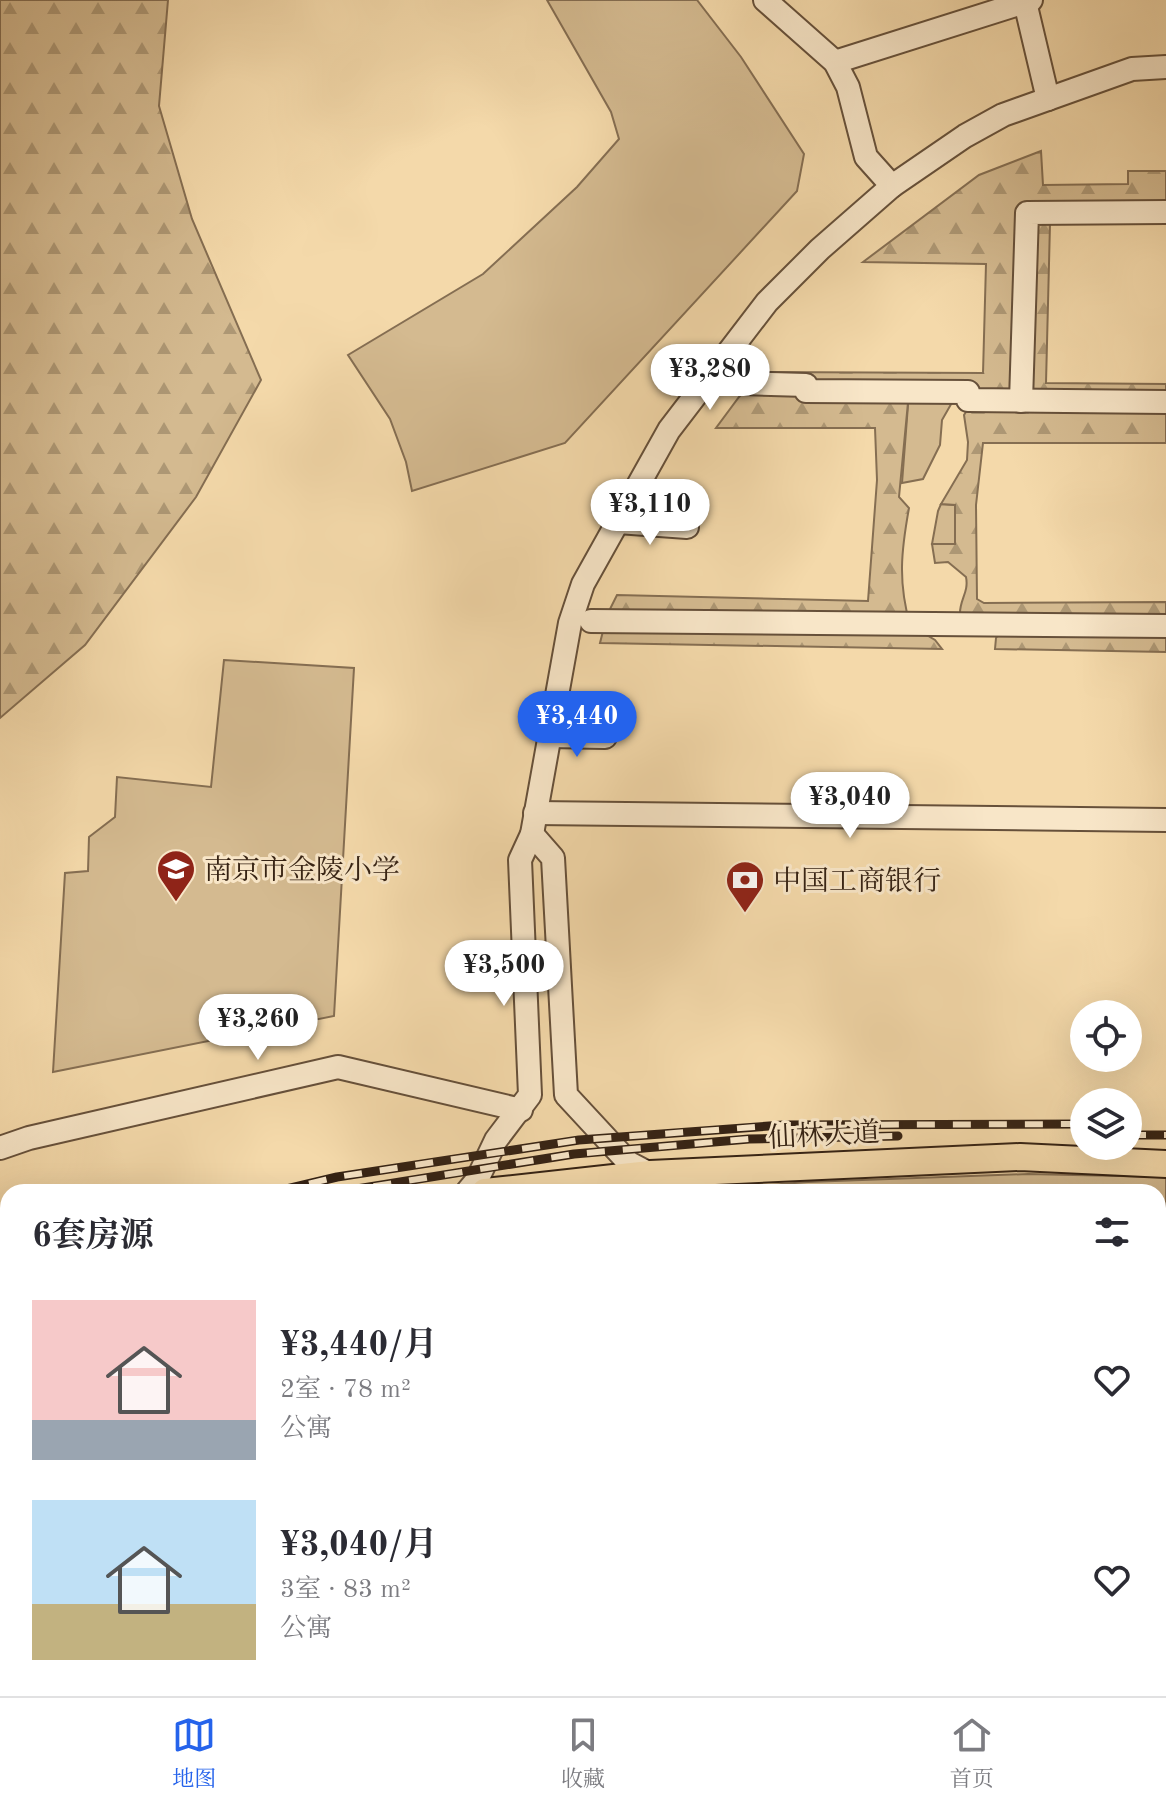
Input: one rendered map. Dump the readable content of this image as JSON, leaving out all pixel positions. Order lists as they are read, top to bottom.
{
  "streets": {
    "main road": ["仙林大道"]
  },
  "places": {
    "school or university": ["南京市金陵小学"],
    "bank": ["中国工商银行"]
  },
  "page": {
    "price": [
      "¥3,280",
      "¥3,110",
      "¥3,440",
      "¥3,040",
      "¥3,500",
      "¥3,260"
    ],
    "heading": "6套房源",
    "list": [
      {
        "name": "¥3,440/月",
        "note": "2室 · 78 m² · 公寓"
      },
      {
        "name": "¥3,040/月",
        "note": "3室 · 83 m² · 公寓"
      }
    ],
    "tabs": ["地图", "收藏", "首页"]
  }
}
